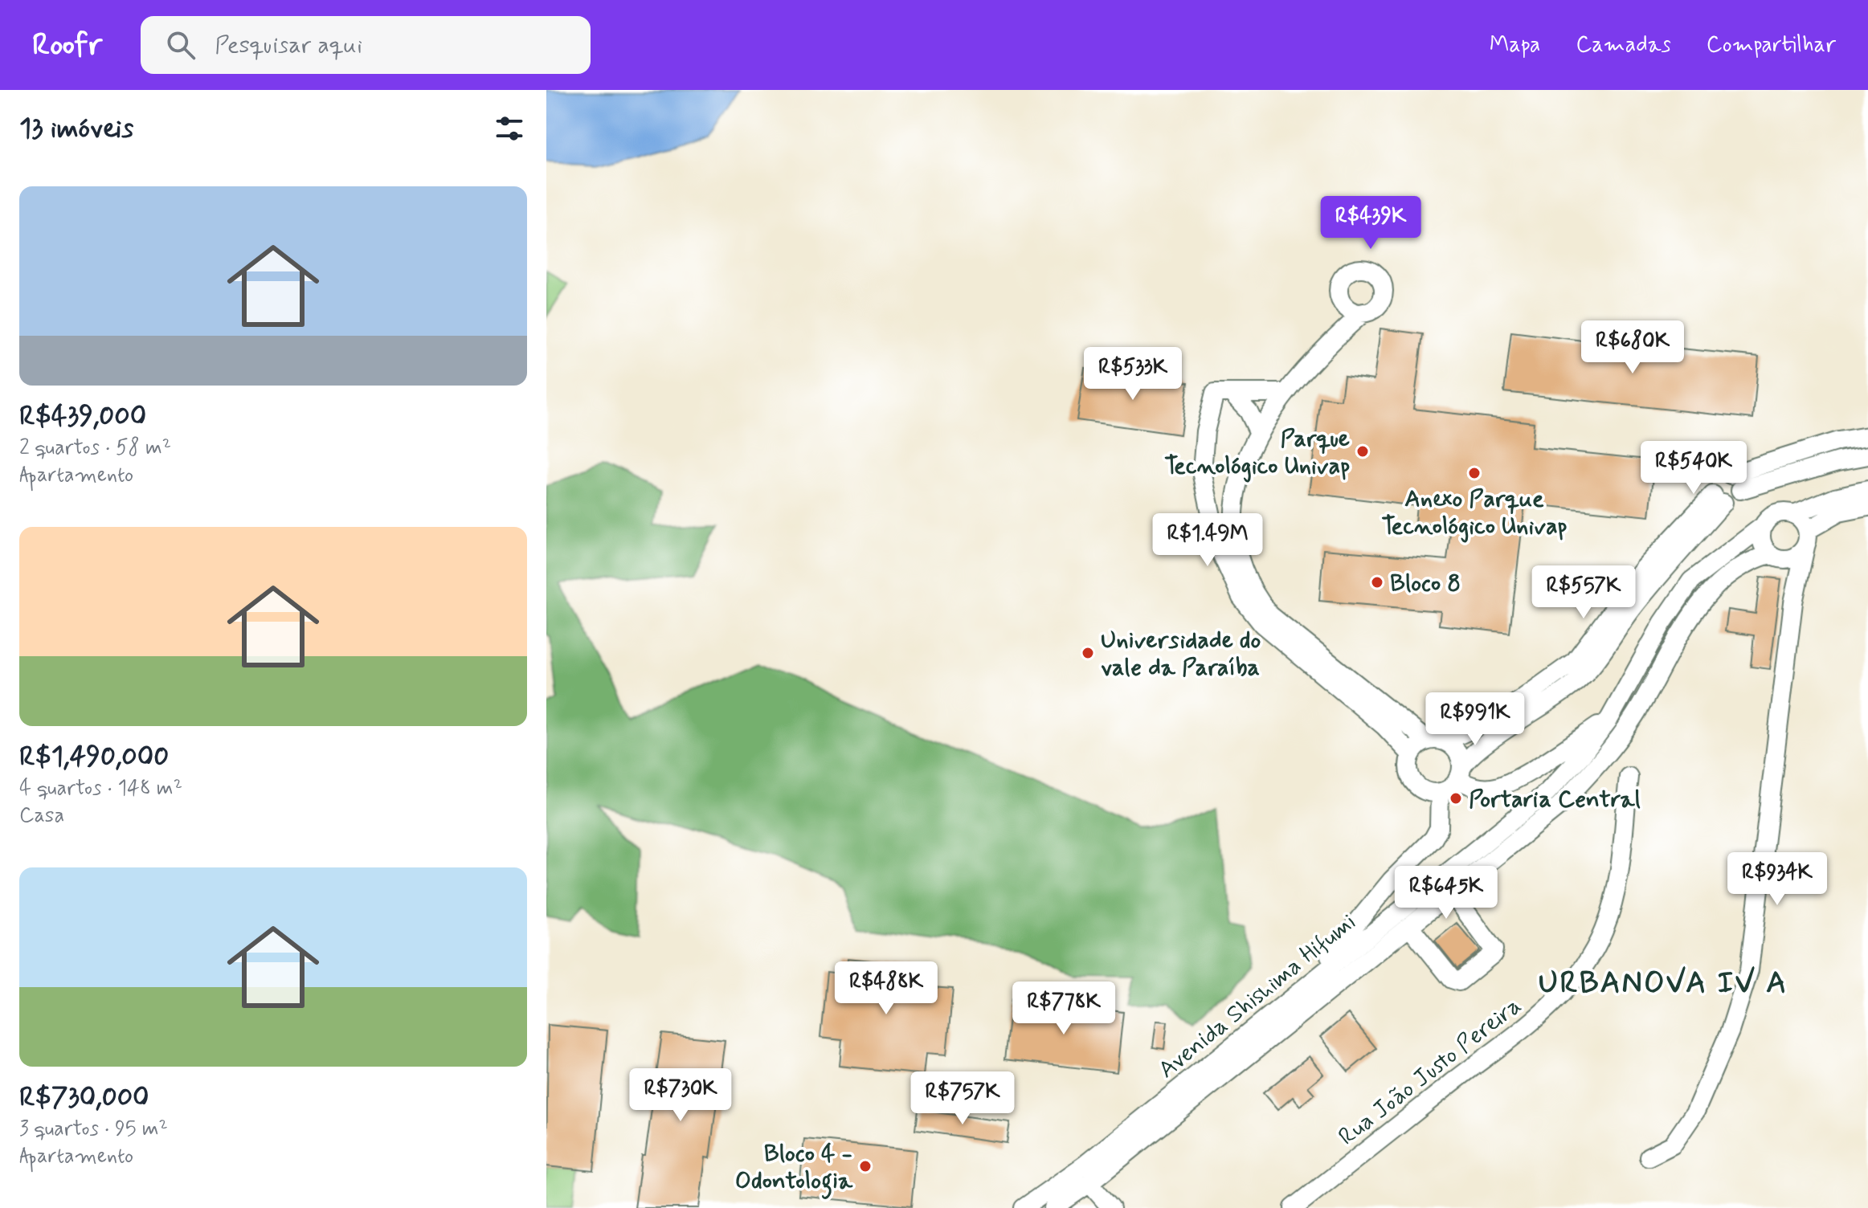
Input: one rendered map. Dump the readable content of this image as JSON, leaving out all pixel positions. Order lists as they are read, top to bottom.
{
  "streets": {
    "street": ["Avenida Shishima Hifumi", "Rua João Justo Pereira"]
  },
  "districts": ["URBANOVA IV A"],
  "places": [
    "Parque Tecnológico Univap",
    "Anexo Parque Tecnológico Univap",
    "Bloco 8",
    "Universidade do vale da Paraíba",
    "Portaria Central",
    "Bloco 4 - Odontologia"
  ],
  "page": {
    "header": "Roofr",
    "search": "Pesquisar aqui",
    "nav": ["Mapa", "Camadas", "Compartilhar"],
    "heading": "13 imóveis",
    "list": [
      {
        "name": "R$439,000",
        "note": "2 quartos · 58 m² · Apartamento"
      },
      {
        "name": "R$1,490,000",
        "note": "4 quartos · 148 m² · Casa"
      },
      {
        "name": "R$730,000",
        "note": "3 quartos · 95 m² · Apartamento"
      }
    ],
    "price": [
      "R$439K",
      "R$680K",
      "R$533K",
      "R$540K",
      "R$1.49M",
      "R$557K",
      "R$991K",
      "R$934K",
      "R$645K",
      "R$488K",
      "R$778K",
      "R$730K",
      "R$757K"
    ]
  }
}
